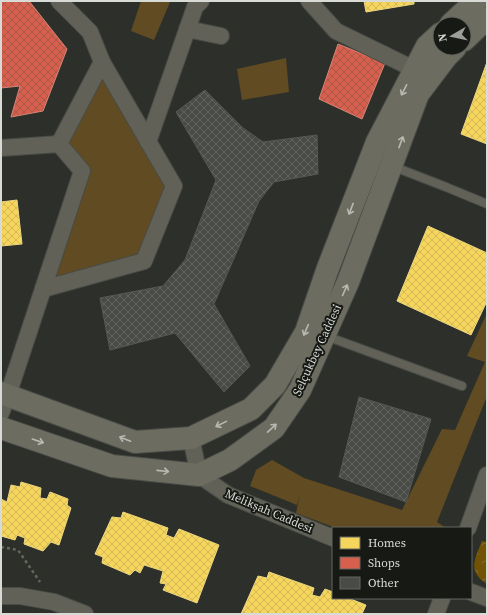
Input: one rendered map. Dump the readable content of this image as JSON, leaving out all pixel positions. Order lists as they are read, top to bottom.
{
  "streets": {
    "street": ["Selçukbey Caddesi", "Melikşah Caddesi"]
  },
  "crossings": [
    ["Selçukbey Caddesi", "Melikşah Caddesi"]
  ],
  "legend": ["Homes", "Shops", "Other"],
  "north": "left"
}
